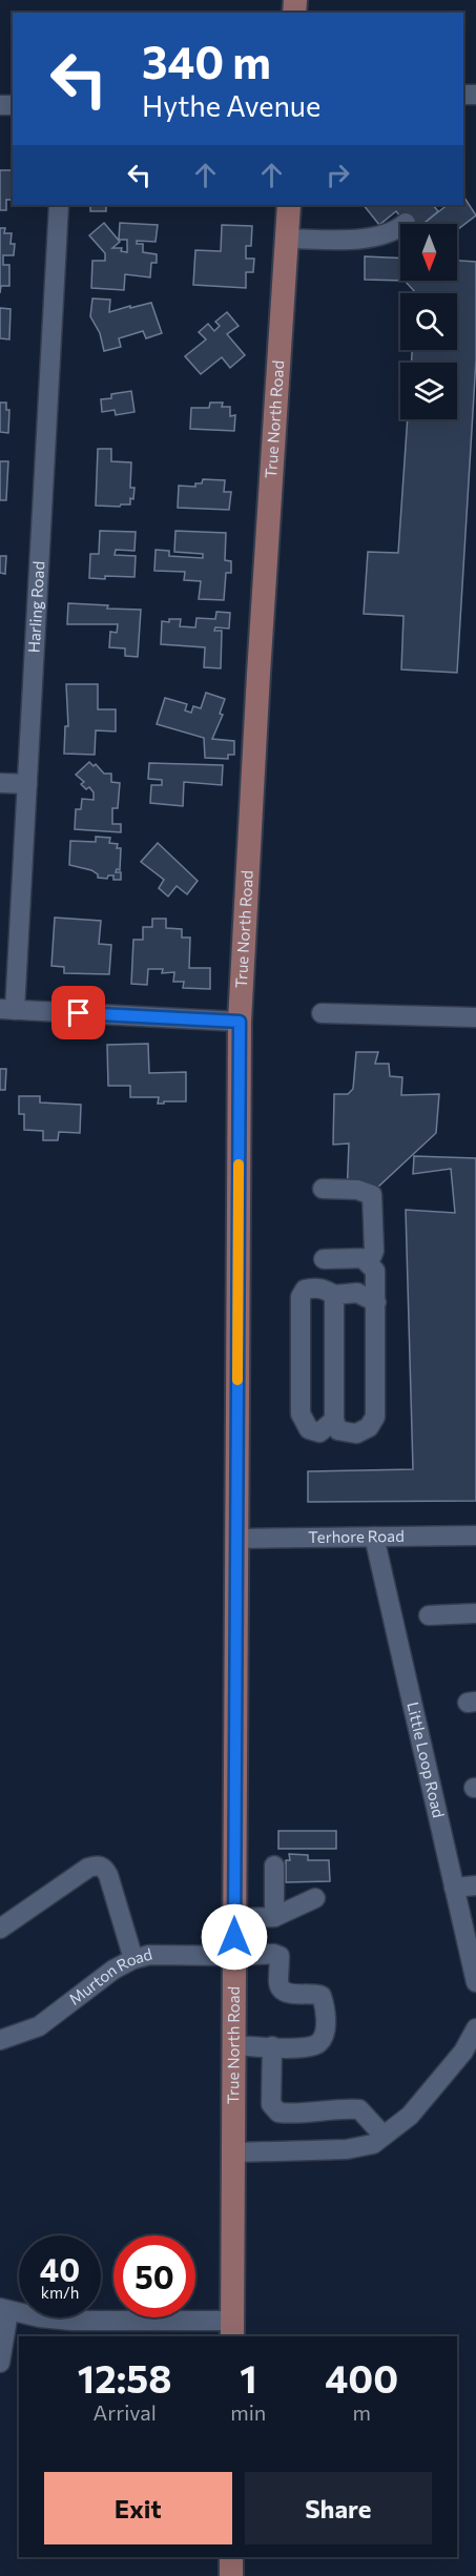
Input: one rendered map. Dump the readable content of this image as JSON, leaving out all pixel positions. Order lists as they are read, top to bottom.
{
  "streets": {
    "main road": ["True North Road"],
    "street": [
      "Harling Road",
      "Terhore Road",
      "Little Loop Road",
      "Murton Road"
    ]
  },
  "crossings": [
    ["True North Road", "Terhore Road"],
    ["True North Road", "Murton Road"],
    ["Terhore Road", "Little Loop Road"]
  ],
  "north": "bottom",
  "page": {
    "turn": ["340 m", "Hythe Avenue"],
    "speed": "40 km/h",
    "limit": "50",
    "eta": [
      "12:58",
      "Arrival",
      "1",
      "min",
      "400",
      "m"
    ],
    "buttons": ["Exit", "Share"]
  }
}
